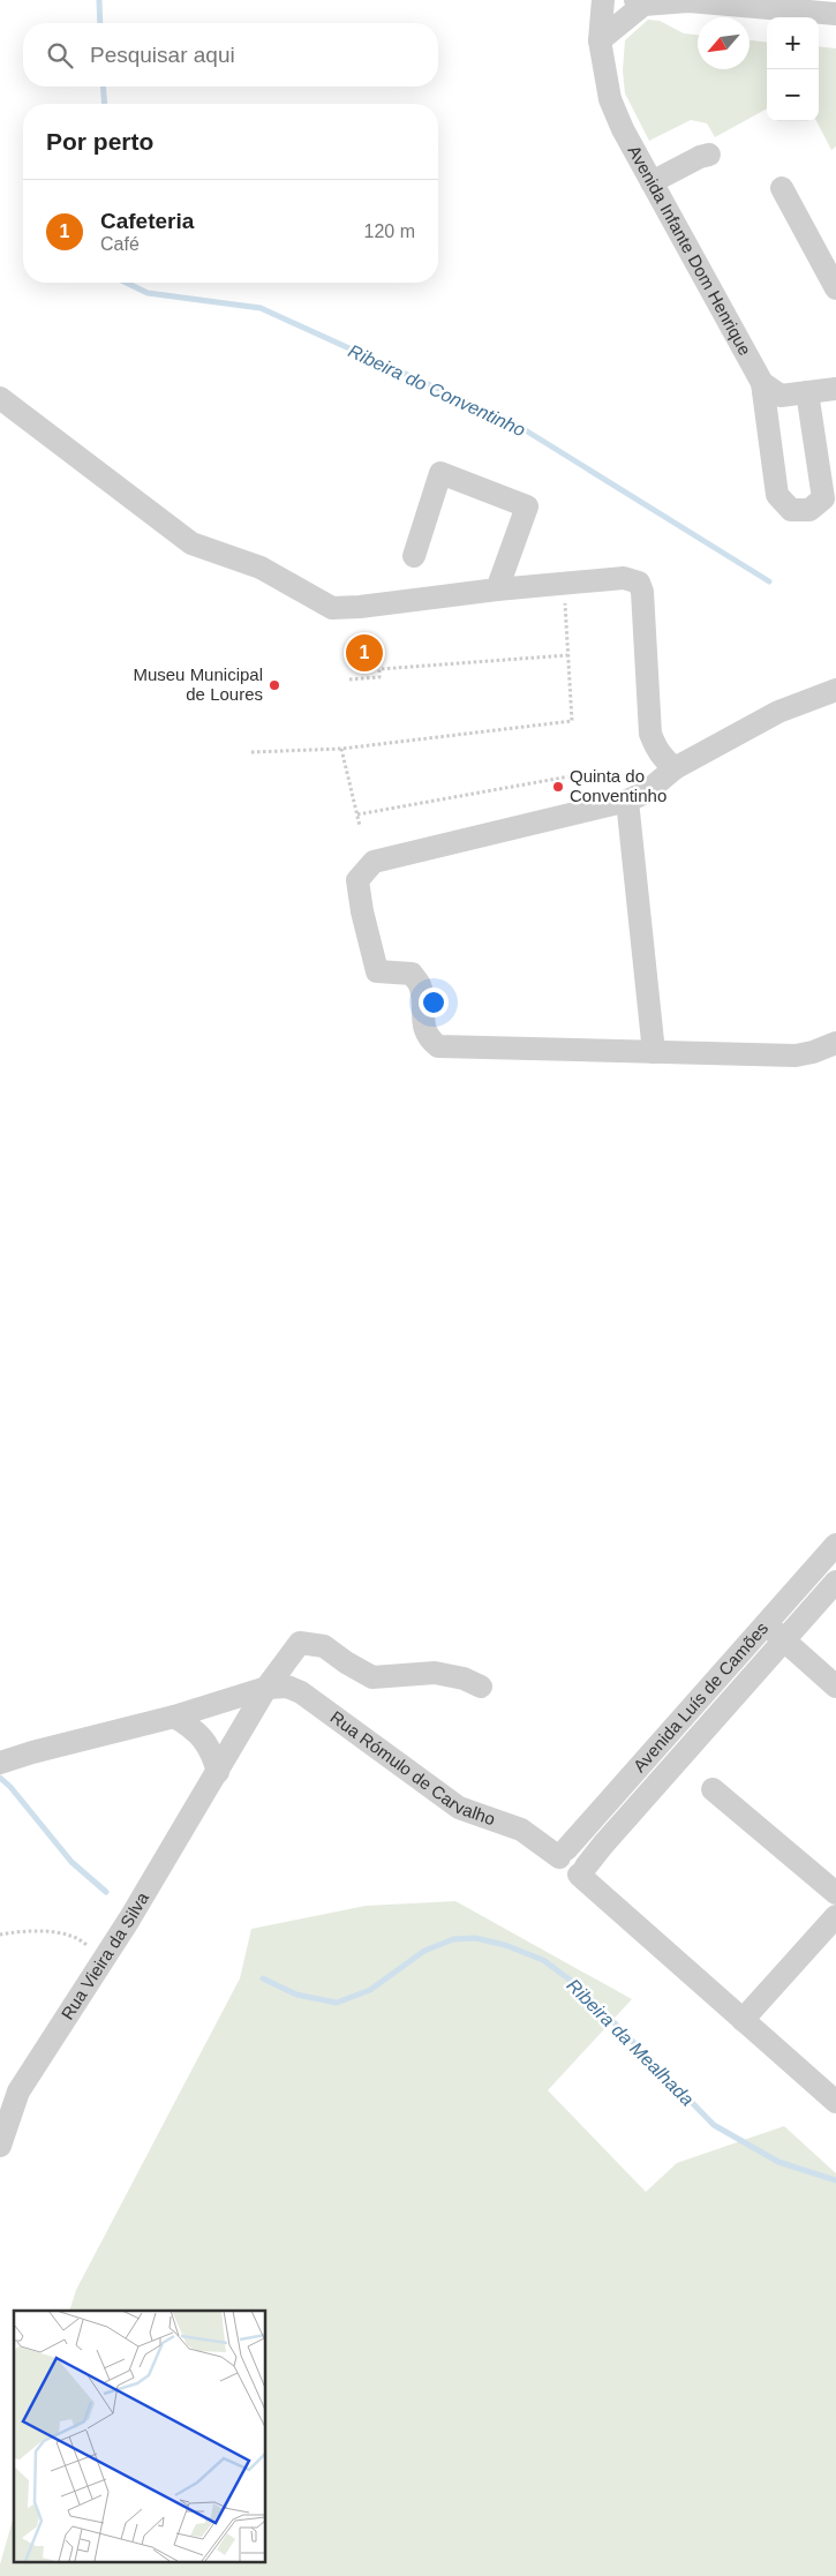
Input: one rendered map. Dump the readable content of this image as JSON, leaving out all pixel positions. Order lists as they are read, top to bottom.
{
  "streets": {
    "street": [
      "Avenida Infante Dom Henrique",
      "Avenida Luís de Camões",
      "Rua Rómulo de Carvalho",
      "Rua Vieira da Silva"
    ]
  },
  "crossings": [
    ["Avenida Luís de Camões", "Rua Rómulo de Carvalho"],
    ["Rua Rómulo de Carvalho", "Rua Vieira da Silva"]
  ],
  "water": ["Ribeira do Conventinho", "Ribeira da Mealhada"],
  "places": ["Museu Municipal de Loures", "Quinta do Conventinho"],
  "north": "bottom left",
  "page": {
    "map_buttons": ["+", "−"],
    "search": "Pesquisar aqui",
    "heading": "Por perto",
    "list": [
      {
        "mark": "1",
        "name": "Cafeteria",
        "note": "Café",
        "value": "120 m"
      }
    ],
    "pins": "1"
  }
}
